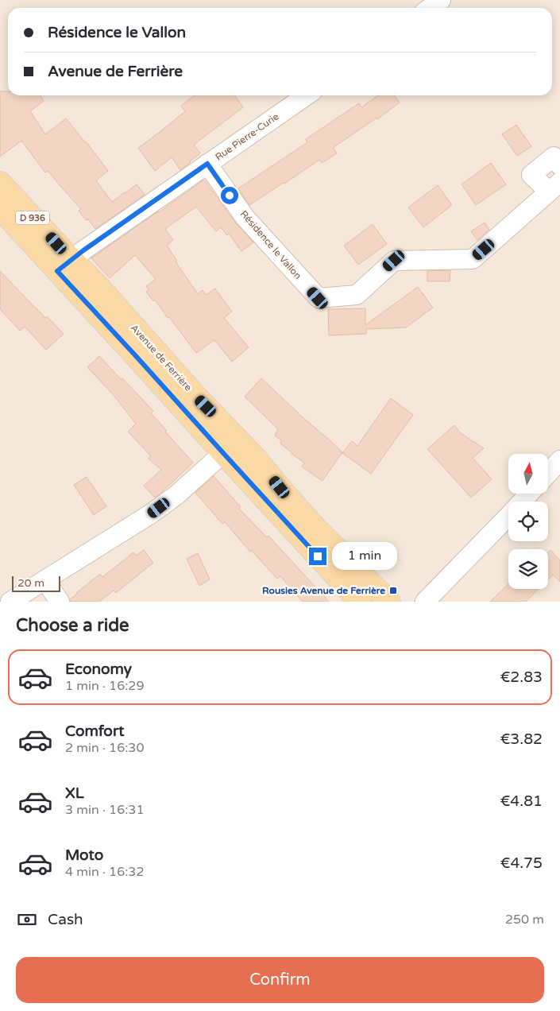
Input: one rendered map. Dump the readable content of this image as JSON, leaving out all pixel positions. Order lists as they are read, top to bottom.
{
  "streets": {
    "main road": ["D 936", "Avenue de Ferrière"],
    "street": ["Rue Pierre-Curie", "Résidence le Vallon"]
  },
  "crossings": [
    ["Rue Pierre-Curie", "Résidence le Vallon"],
    ["Rue Pierre-Curie", "Avenue de Ferrière"]
  ],
  "places": {
    "transit": ["Rousies Avenue de Ferrière"]
  },
  "scale_bar": "20 m",
  "north": "top",
  "page": {
    "banner": ["Résidence le Vallon", "Avenue de Ferrière"],
    "bubble": "1 min",
    "scale": "20 m",
    "heading": "Choose a ride",
    "list": [
      {
        "name": "Economy",
        "note": "1 min · 16:29",
        "value": "€2.83"
      },
      {
        "name": "Comfort",
        "note": "2 min · 16:30",
        "value": "€3.82"
      },
      {
        "name": "XL",
        "note": "3 min · 16:31",
        "value": "€4.81"
      },
      {
        "name": "Moto",
        "note": "4 min · 16:32",
        "value": "€4.75"
      }
    ],
    "pay": ["Cash", "250 m"],
    "buttons": "Confirm"
  }
}
